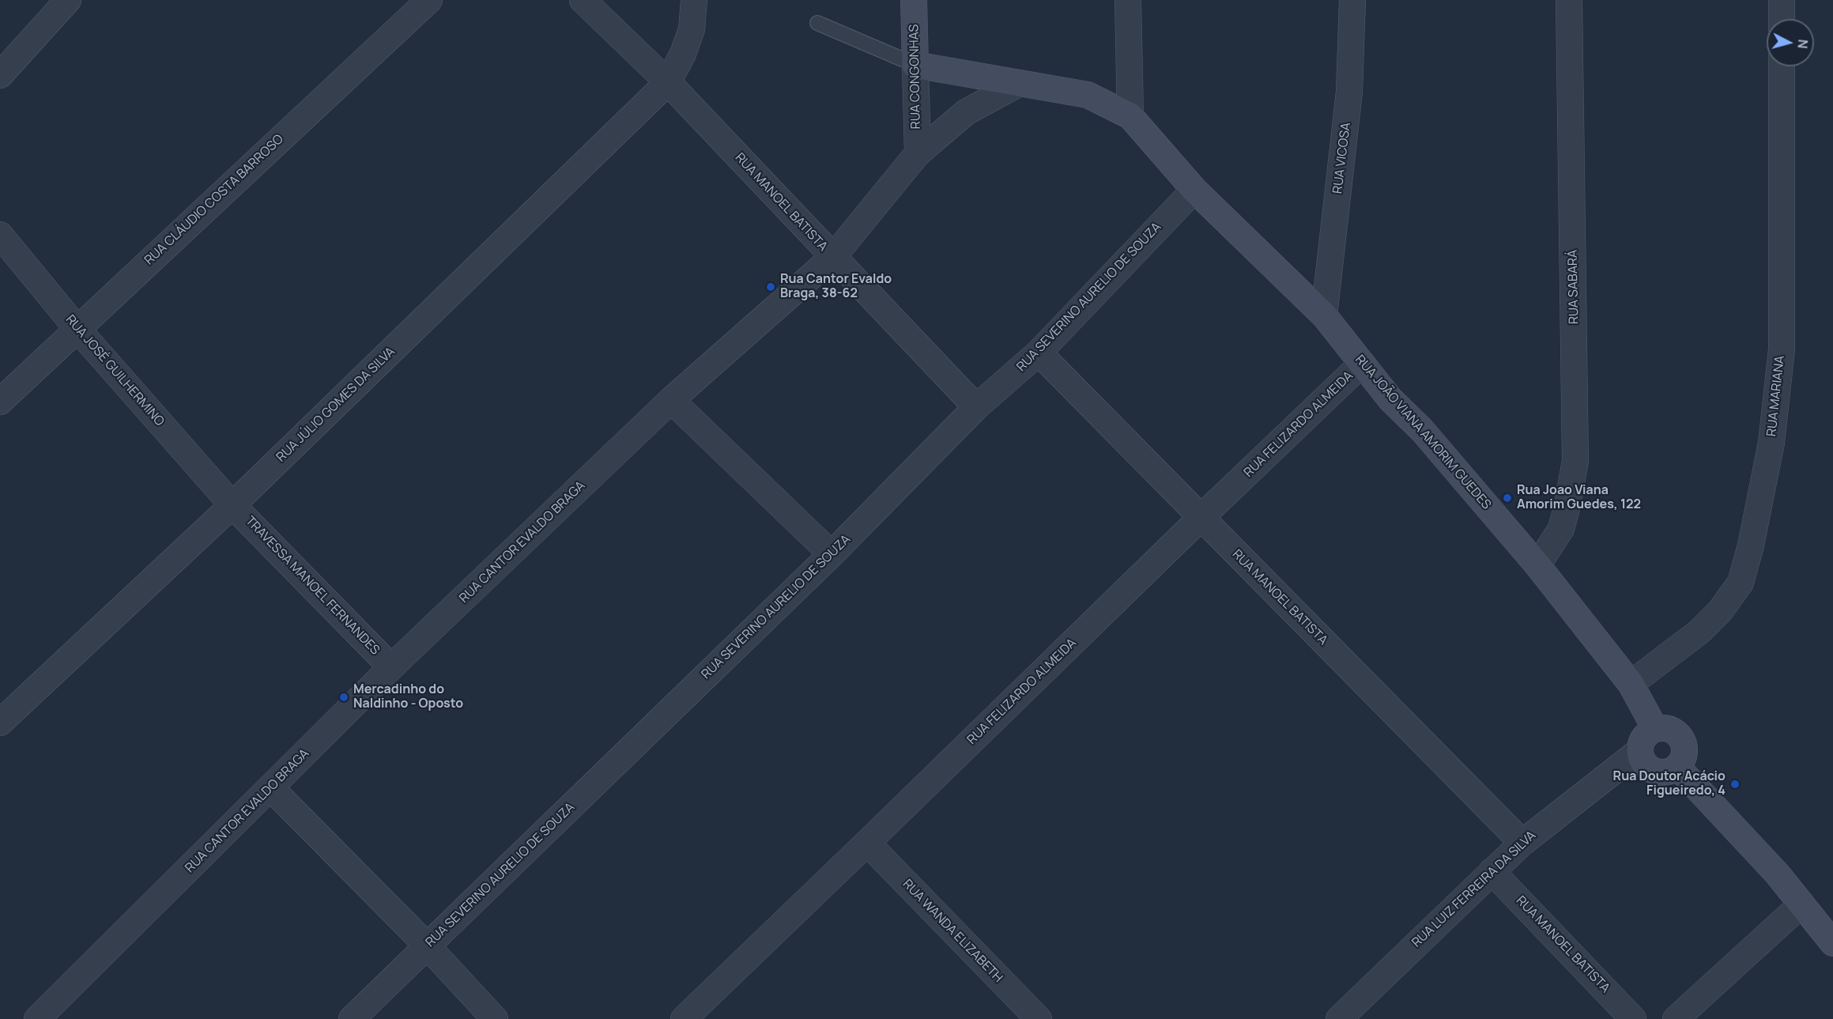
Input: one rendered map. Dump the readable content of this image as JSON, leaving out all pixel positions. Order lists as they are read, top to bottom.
{
  "streets": {
    "street": [
      "RUA CONGONHAS",
      "RUA VICOSA",
      "RUA CLÁUDIO COSTA BARROSO",
      "RUA MANOEL BATISTA",
      "RUA SABARÁ",
      "RUA SEVERINO AURELIO DE SOUZA",
      "RUA JOSÉ GUILHERMINO",
      "RUA MARIANA",
      "RUA JÚLIO GOMES DA SILVA",
      "RUA FELIZARDO ALMEIDA",
      "RUA JOÃO VIANA AMORIM GUEDES",
      "RUA CANTOR EVALDO BRAGA",
      "TRAVESSA MANOEL FERNANDES",
      "RUA LUIZ FERREIRA DA SILVA",
      "RUA WANDA ELIZABETH"
    ]
  },
  "crossings": [
    ["RUA CONGONHAS", "RUA JOÃO VIANA AMORIM GUEDES"],
    ["RUA CONGONHAS", "RUA CANTOR EVALDO BRAGA"],
    ["RUA VICOSA", "RUA JOÃO VIANA AMORIM GUEDES"],
    ["RUA CLÁUDIO COSTA BARROSO", "RUA JOSÉ GUILHERMINO"],
    ["RUA MANOEL BATISTA", "RUA SEVERINO AURELIO DE SOUZA"],
    ["RUA MANOEL BATISTA", "RUA JÚLIO GOMES DA SILVA"],
    ["RUA MANOEL BATISTA", "RUA FELIZARDO ALMEIDA"],
    ["RUA MANOEL BATISTA", "RUA CANTOR EVALDO BRAGA"],
    ["RUA MANOEL BATISTA", "RUA LUIZ FERREIRA DA SILVA"],
    ["RUA SABARÁ", "RUA JOÃO VIANA AMORIM GUEDES"],
    ["RUA SEVERINO AURELIO DE SOUZA", "RUA JOÃO VIANA AMORIM GUEDES"],
    ["RUA JOSÉ GUILHERMINO", "RUA JÚLIO GOMES DA SILVA"],
    ["RUA JOSÉ GUILHERMINO", "TRAVESSA MANOEL FERNANDES"],
    ["RUA MARIANA", "RUA JOÃO VIANA AMORIM GUEDES"],
    ["RUA JÚLIO GOMES DA SILVA", "TRAVESSA MANOEL FERNANDES"],
    ["RUA FELIZARDO ALMEIDA", "RUA JOÃO VIANA AMORIM GUEDES"],
    ["RUA FELIZARDO ALMEIDA", "RUA WANDA ELIZABETH"],
    ["RUA JOÃO VIANA AMORIM GUEDES", "RUA CANTOR EVALDO BRAGA"],
    ["RUA JOÃO VIANA AMORIM GUEDES", "RUA LUIZ FERREIRA DA SILVA"],
    ["RUA CANTOR EVALDO BRAGA", "TRAVESSA MANOEL FERNANDES"]
  ],
  "places": [
    "Rua Cantor Evaldo Braga, 38-62",
    "Rua Joao Viana Amorim Guedes, 122",
    "Mercadinho do Naldinho - Oposto",
    "Rua Doutor Acácio Figueiredo, 4"
  ],
  "north": "right"
}
